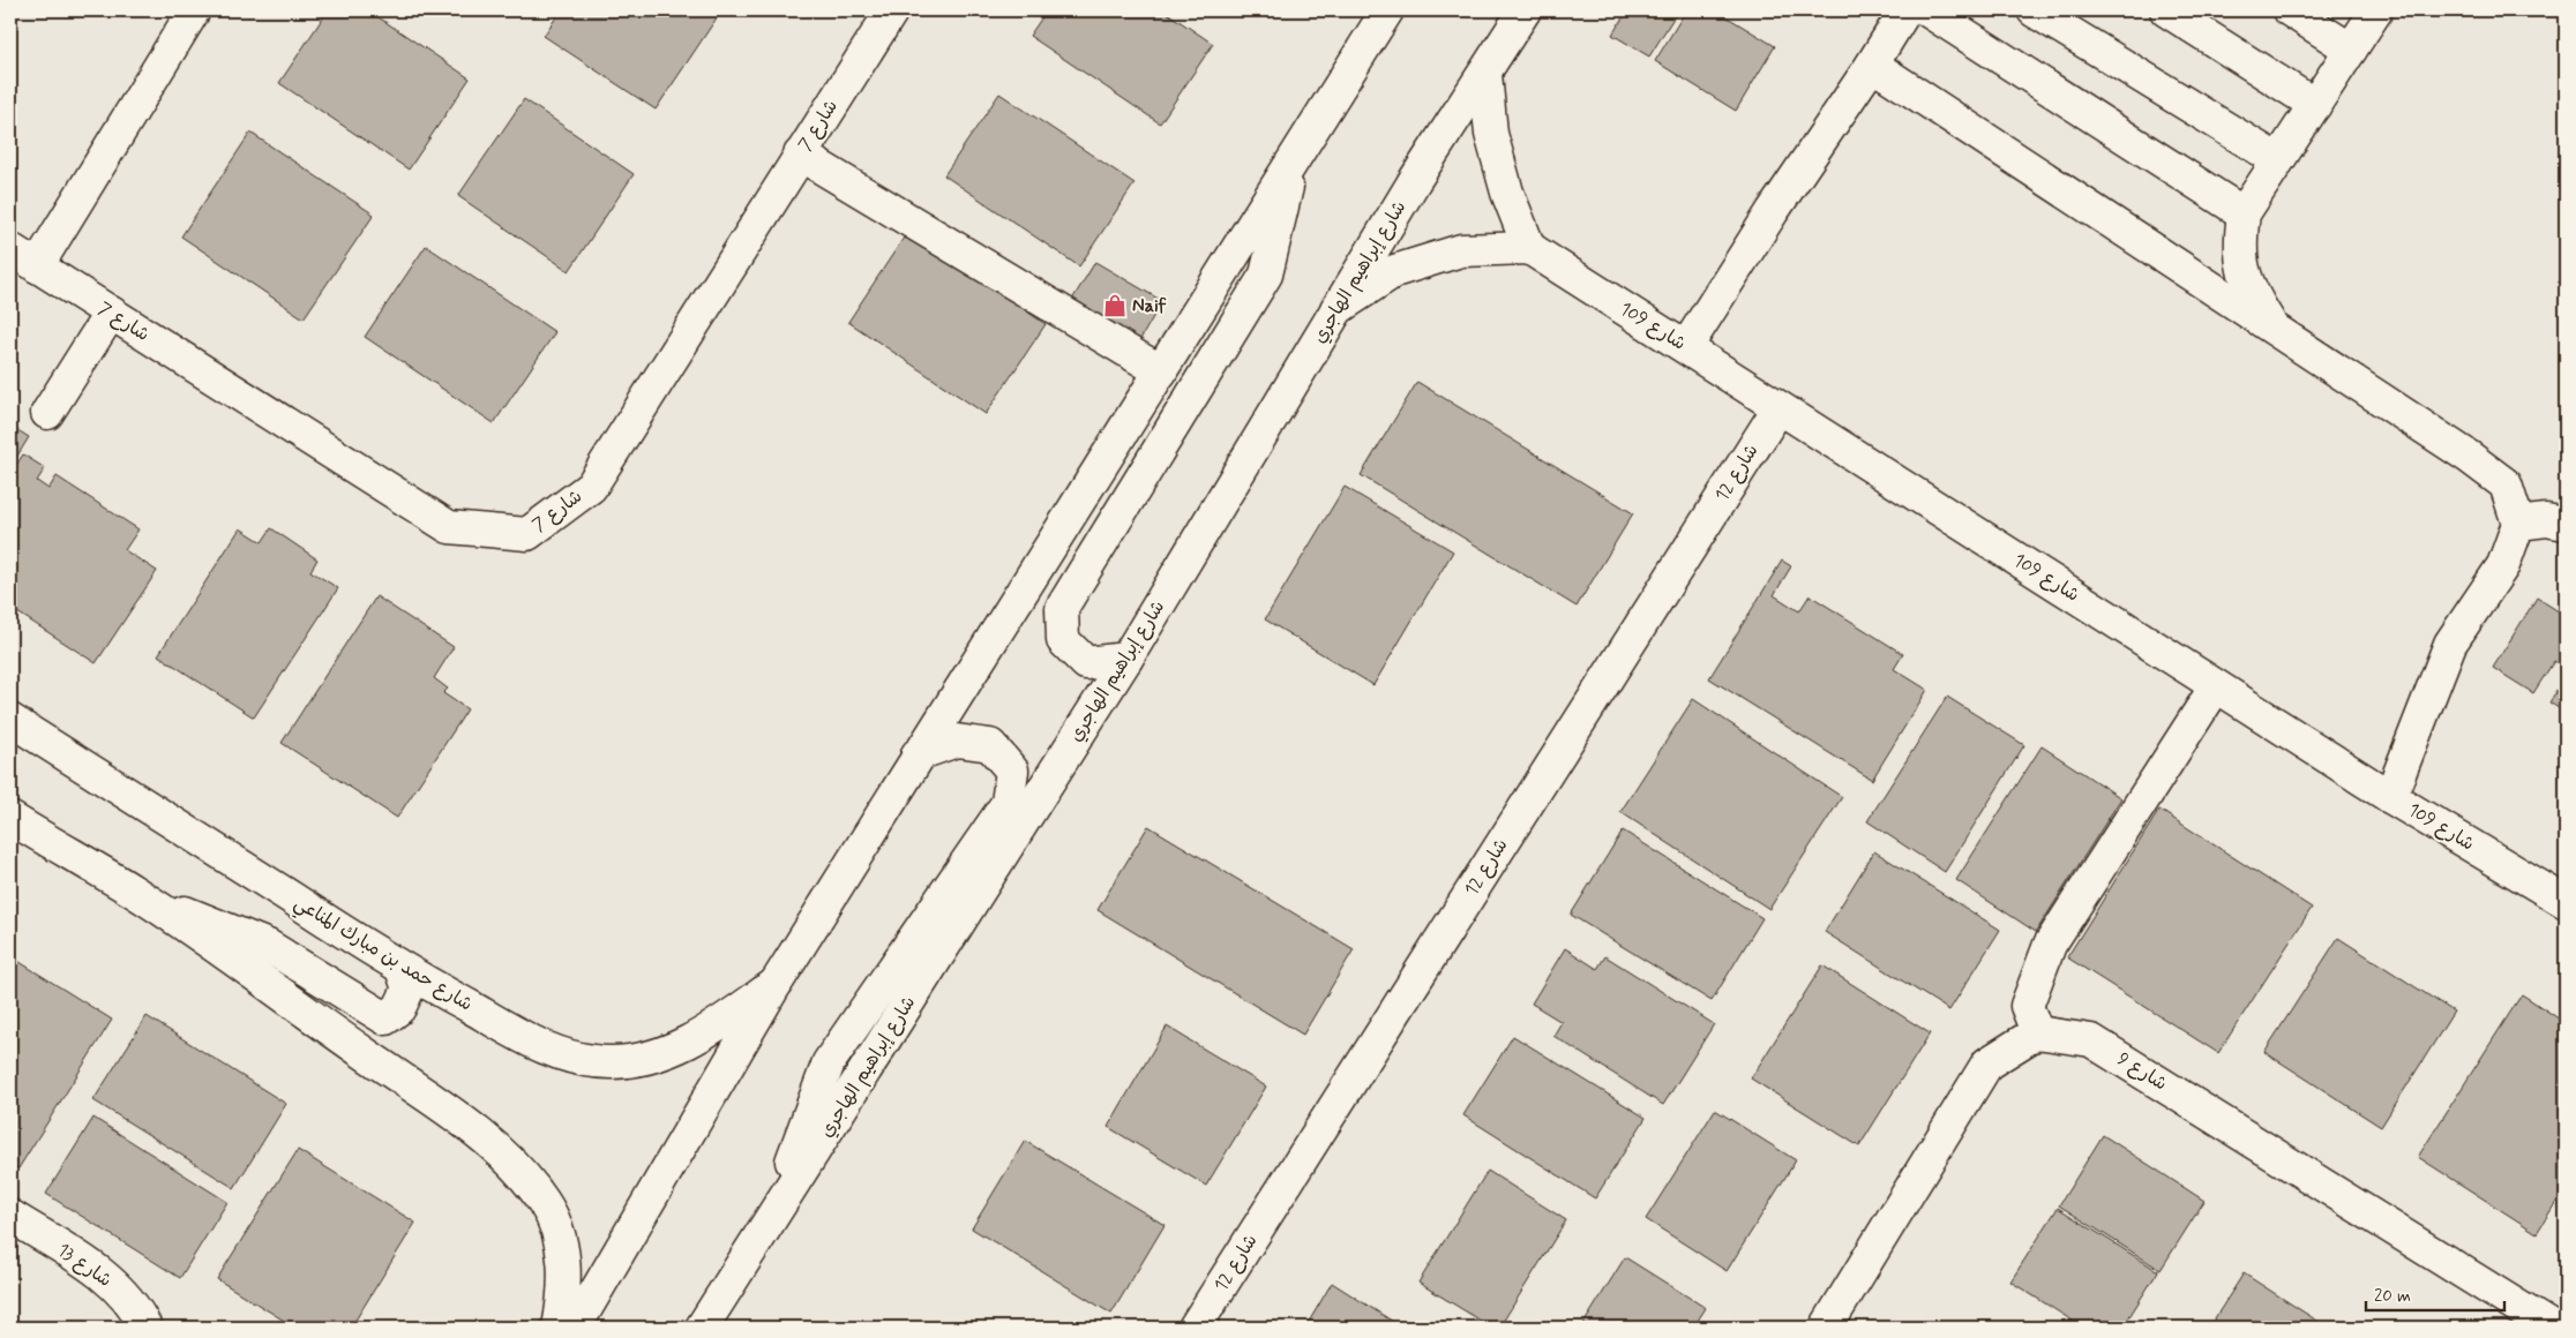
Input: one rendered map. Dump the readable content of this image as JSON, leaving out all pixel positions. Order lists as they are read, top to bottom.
{
  "streets": {
    "street": [
      "شارع 7",
      "شارع إبراهيم الهاجري",
      "شارع 109",
      "شارع 12",
      "شارع حمد بن مبارك المناعي",
      "شارع 9",
      "شارع 13"
    ]
  },
  "crossings": [
    ["شارع 109", "شارع 12"]
  ],
  "places": {
    "shop": ["Naif"]
  },
  "scale_bar": "20 m"
}
